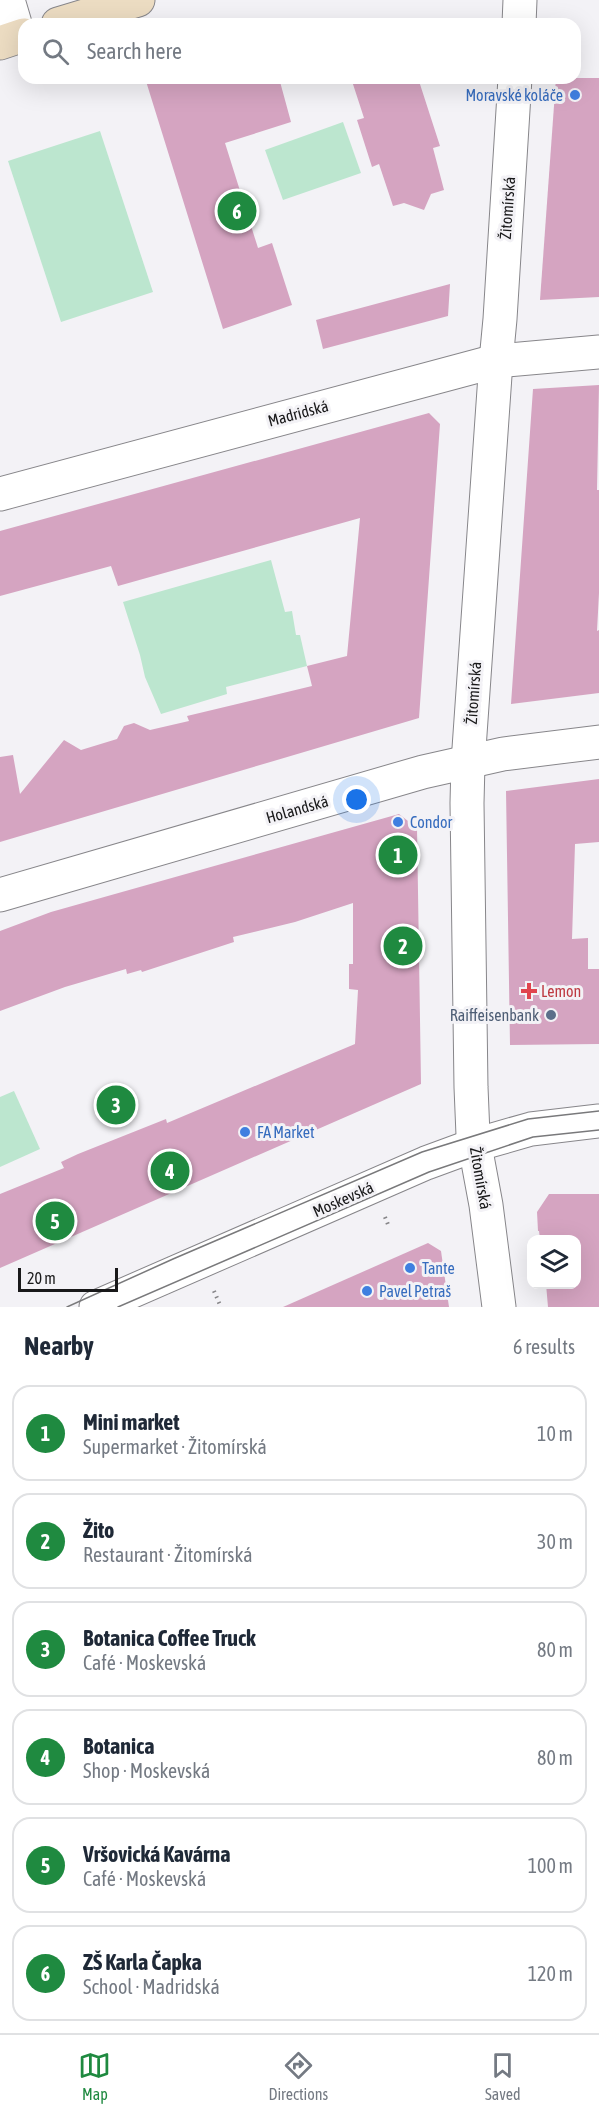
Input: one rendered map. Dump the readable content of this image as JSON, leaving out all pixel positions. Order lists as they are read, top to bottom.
{
  "streets": {
    "street": [
      "Žitomírská",
      "Madridská",
      "Holandská",
      "Moskevská"
    ]
  },
  "crossings": [
    ["Žitomírská", "Madridská"],
    ["Žitomírská", "Holandská"],
    ["Žitomírská", "Moskevská"]
  ],
  "places": {
    "other": [
      "Moravské koláče",
      "Condor",
      "Raiffeisenbank",
      "FA Market",
      "Tante",
      "Pavel Petraš"
    ],
    "health": ["Lemon"]
  },
  "scale_bar": "20 m",
  "page": {
    "search": "Search here",
    "pins": [
      "6",
      "1",
      "2",
      "3",
      "4",
      "5"
    ],
    "scale": "20 m",
    "heading": ["Nearby", "6 results"],
    "list": [
      {
        "mark": "1",
        "name": "Mini market",
        "note": "Supermarket · Žitomírská",
        "value": "10 m"
      },
      {
        "mark": "2",
        "name": "Žito",
        "note": "Restaurant · Žitomírská",
        "value": "30 m"
      },
      {
        "mark": "3",
        "name": "Botanica Coffee Truck",
        "note": "Café · Moskevská",
        "value": "80 m"
      },
      {
        "mark": "4",
        "name": "Botanica",
        "note": "Shop · Moskevská",
        "value": "80 m"
      },
      {
        "mark": "5",
        "name": "Vršovická Kavárna",
        "note": "Café · Moskevská",
        "value": "100 m"
      },
      {
        "mark": "6",
        "name": "ZŠ Karla Čapka",
        "note": "School · Madridská",
        "value": "120 m"
      }
    ],
    "nav": ["Map", "Directions", "Saved"]
  }
}
